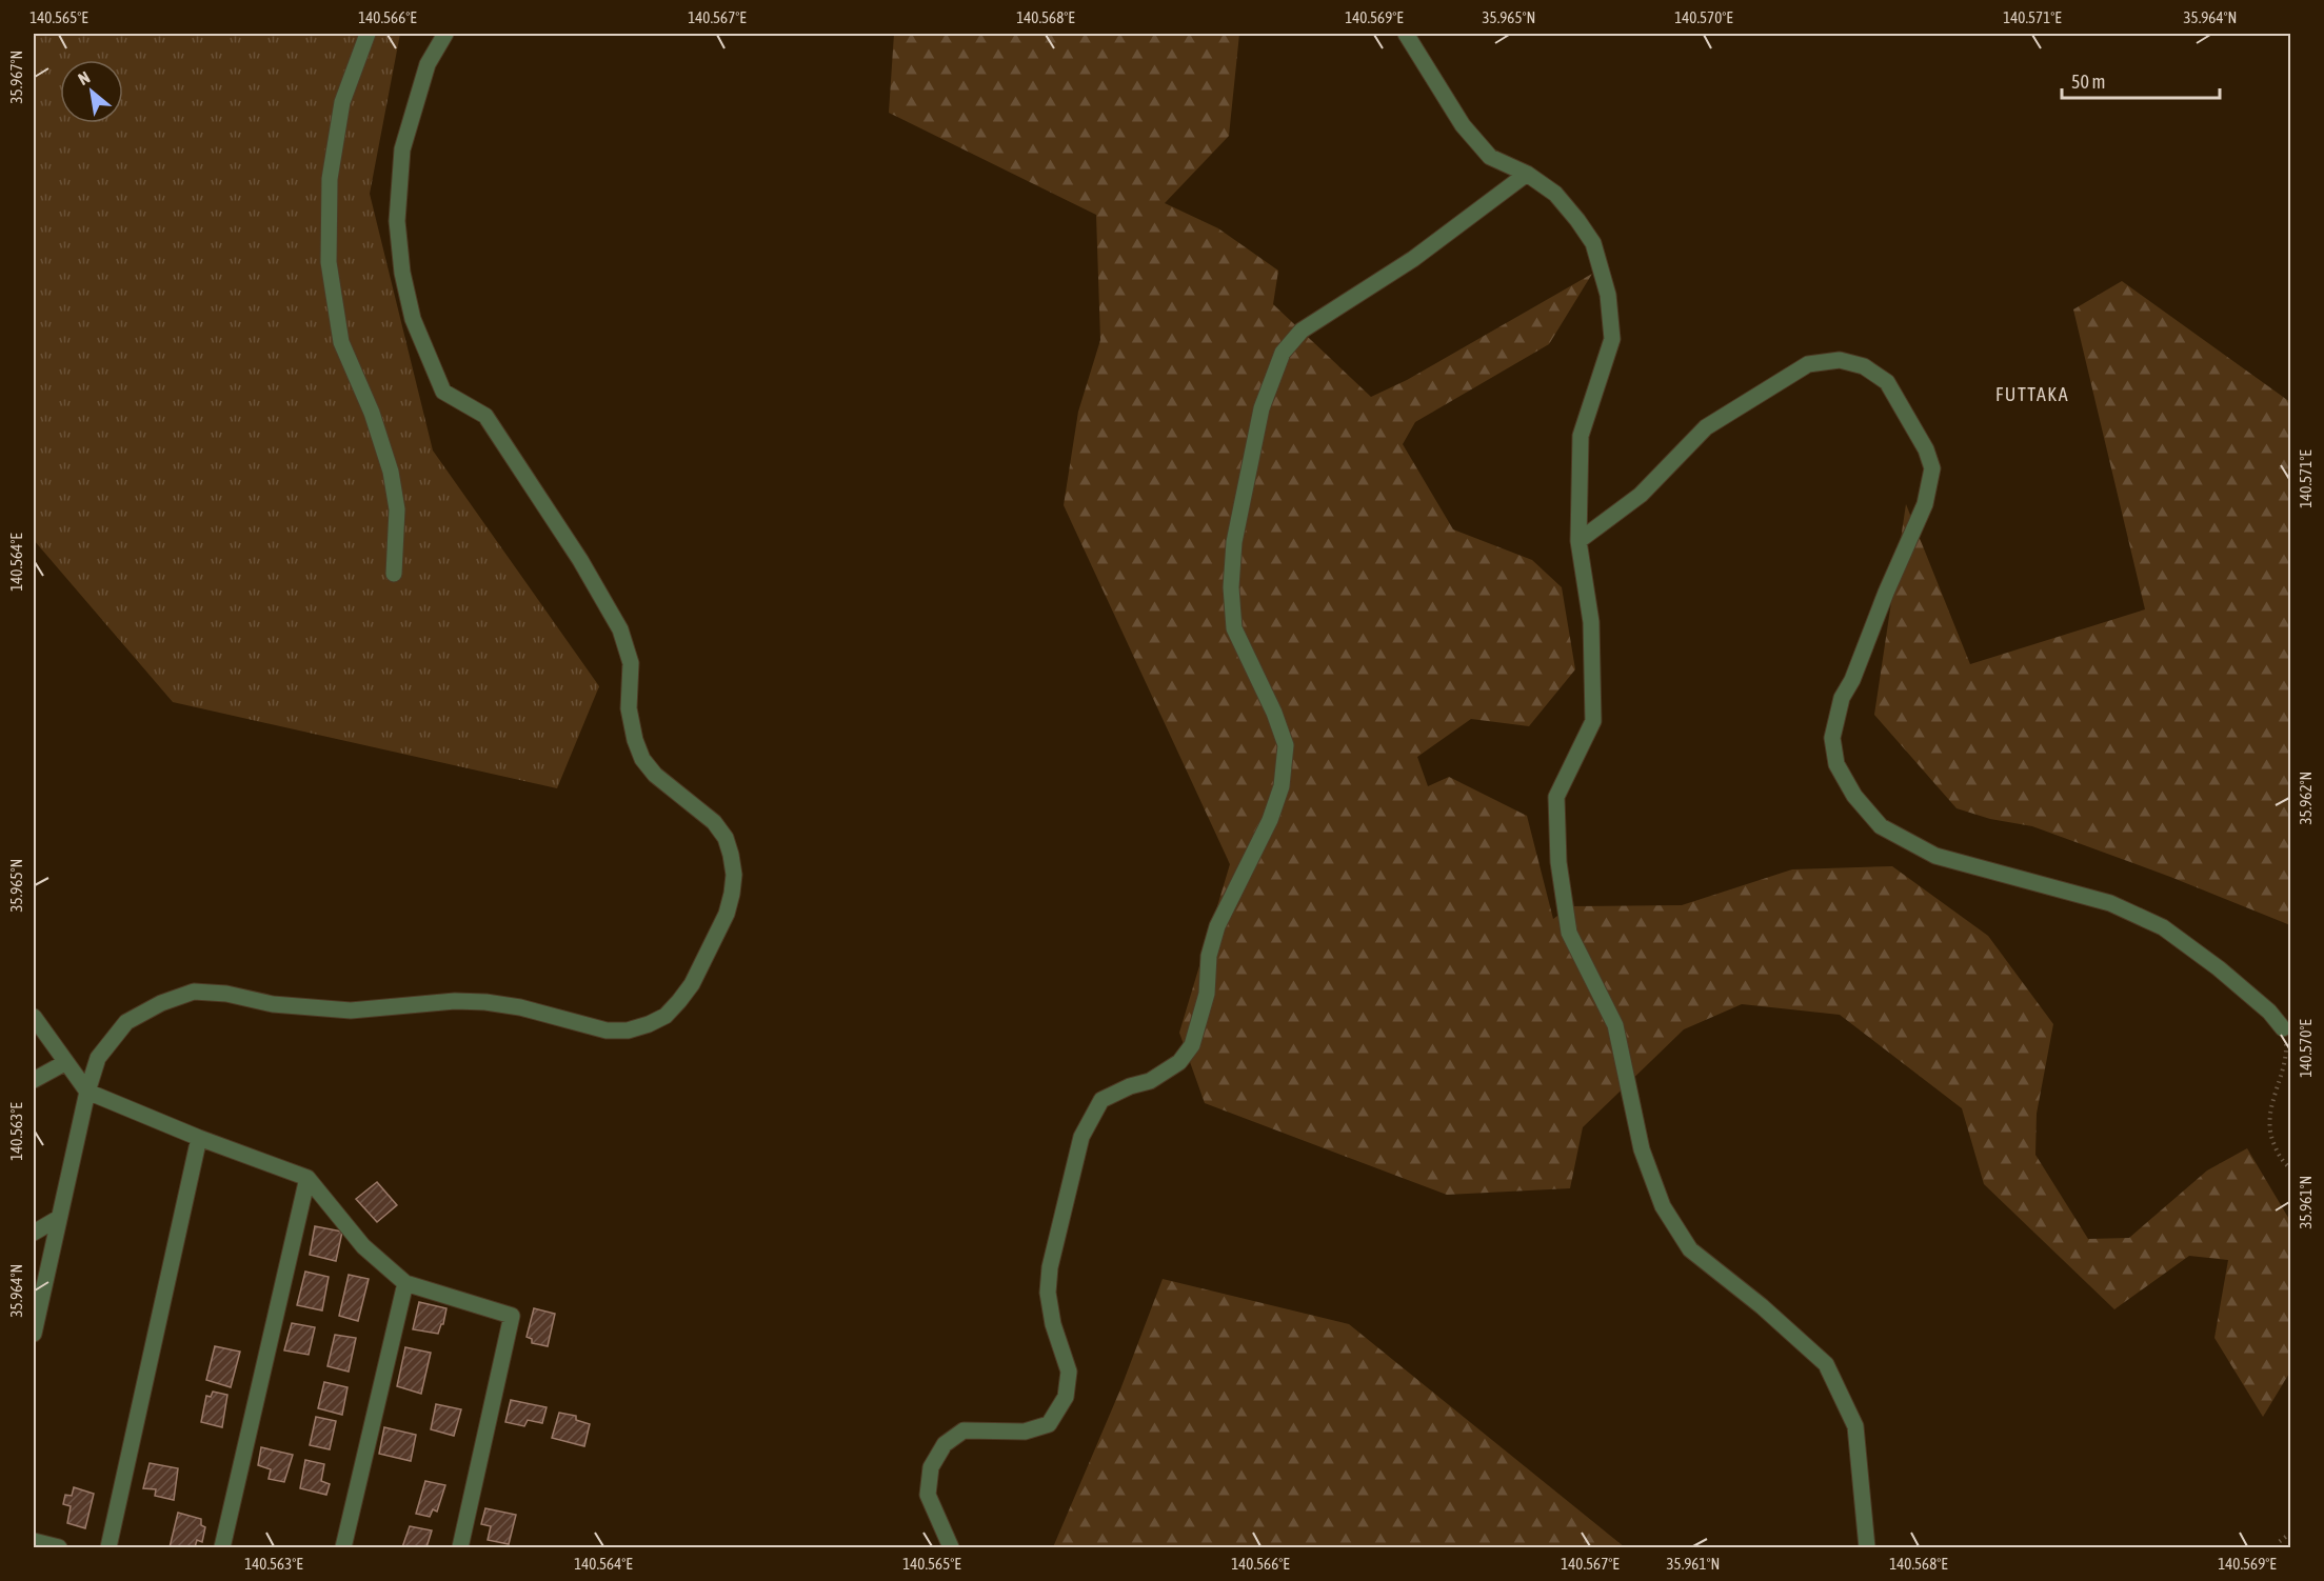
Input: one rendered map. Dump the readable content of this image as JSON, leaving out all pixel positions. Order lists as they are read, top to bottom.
{
  "districts": ["FUTTAKA"],
  "scale_bar": "50 m",
  "north": "top left",
  "coordinates": [
    "140.565°E",
    "140.566°E",
    "140.567°E",
    "140.568°E",
    "140.569°E",
    "35.965°N",
    "140.570°E",
    "140.571°E",
    "35.964°N",
    "35.967°N",
    "140.564°E",
    "35.962°N",
    "140.563°E",
    "35.961°N"
  ]
}
